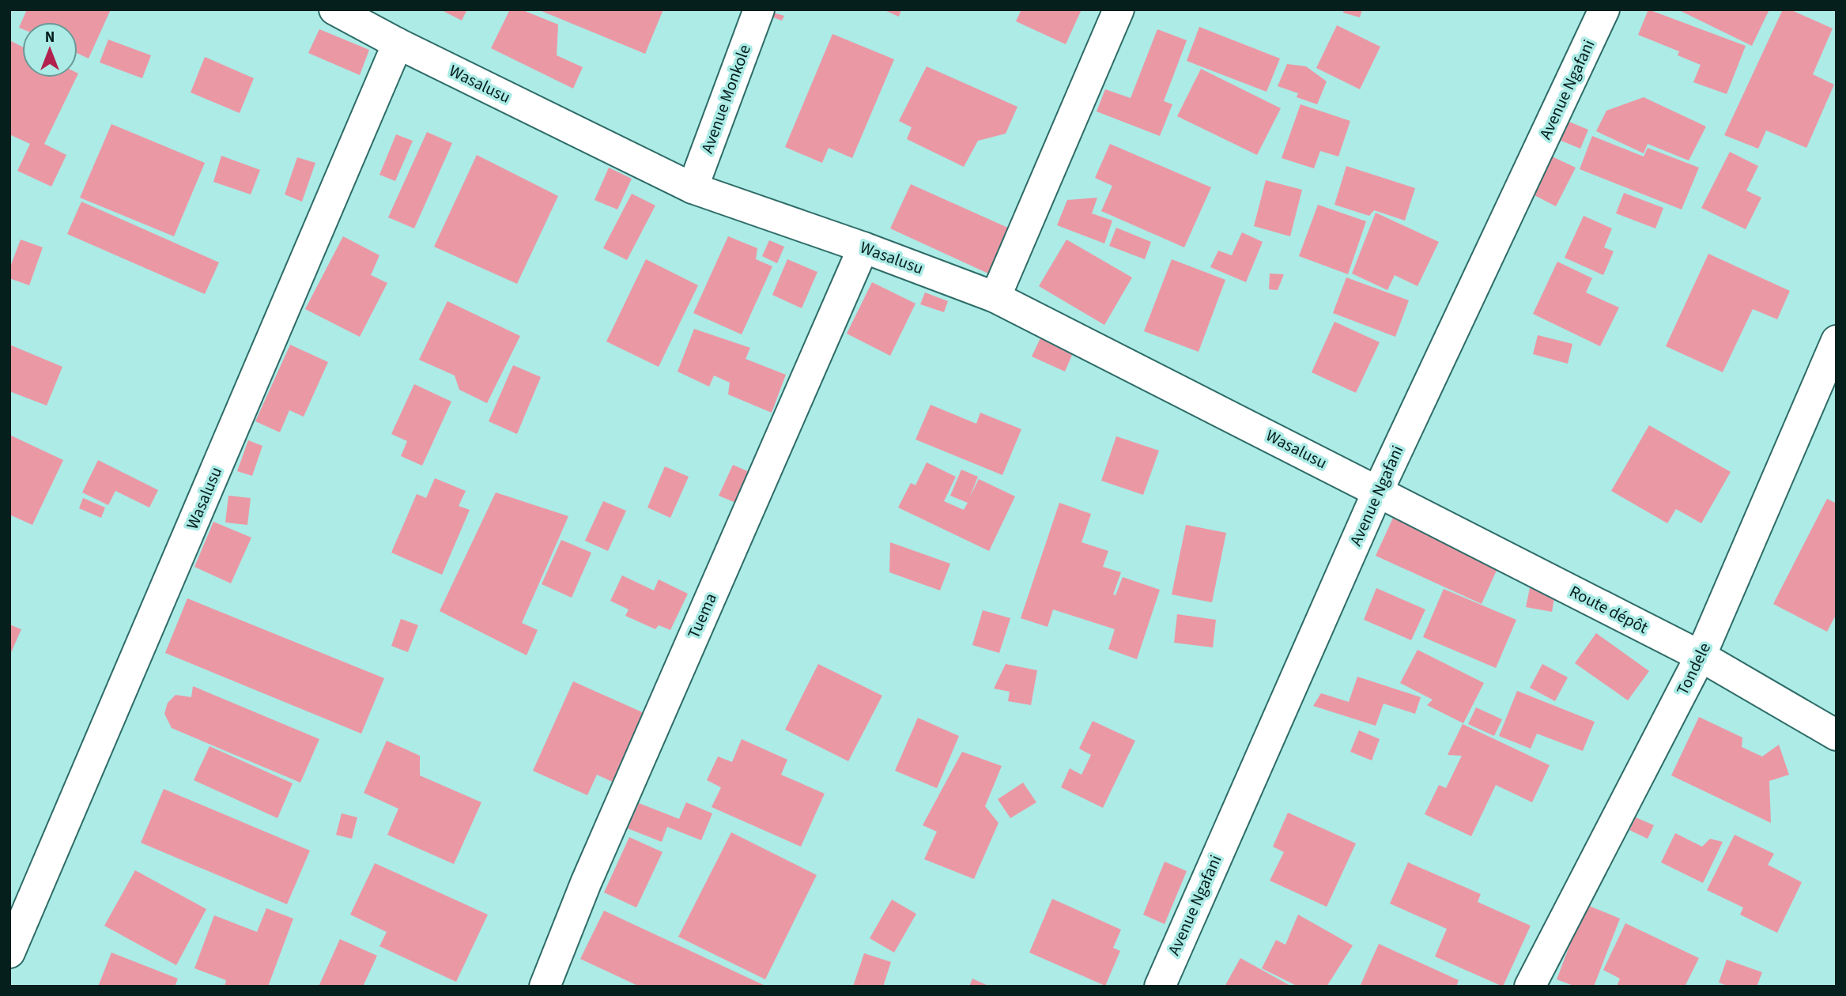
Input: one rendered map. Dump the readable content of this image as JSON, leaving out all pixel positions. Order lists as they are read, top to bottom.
{
  "streets": {
    "street": [
      "Wasalusu",
      "Avenue Ngafani",
      "Avenue Monkole",
      "Route dépôt",
      "Tuema",
      "Tondele"
    ]
  },
  "crossings": [
    ["Wasalusu", "Avenue Ngafani"],
    ["Wasalusu", "Avenue Monkole"],
    ["Wasalusu", "Route dépôt"],
    ["Wasalusu", "Tuema"],
    ["Avenue Ngafani", "Route dépôt"],
    ["Route dépôt", "Tondele"]
  ],
  "north": "top"
}
